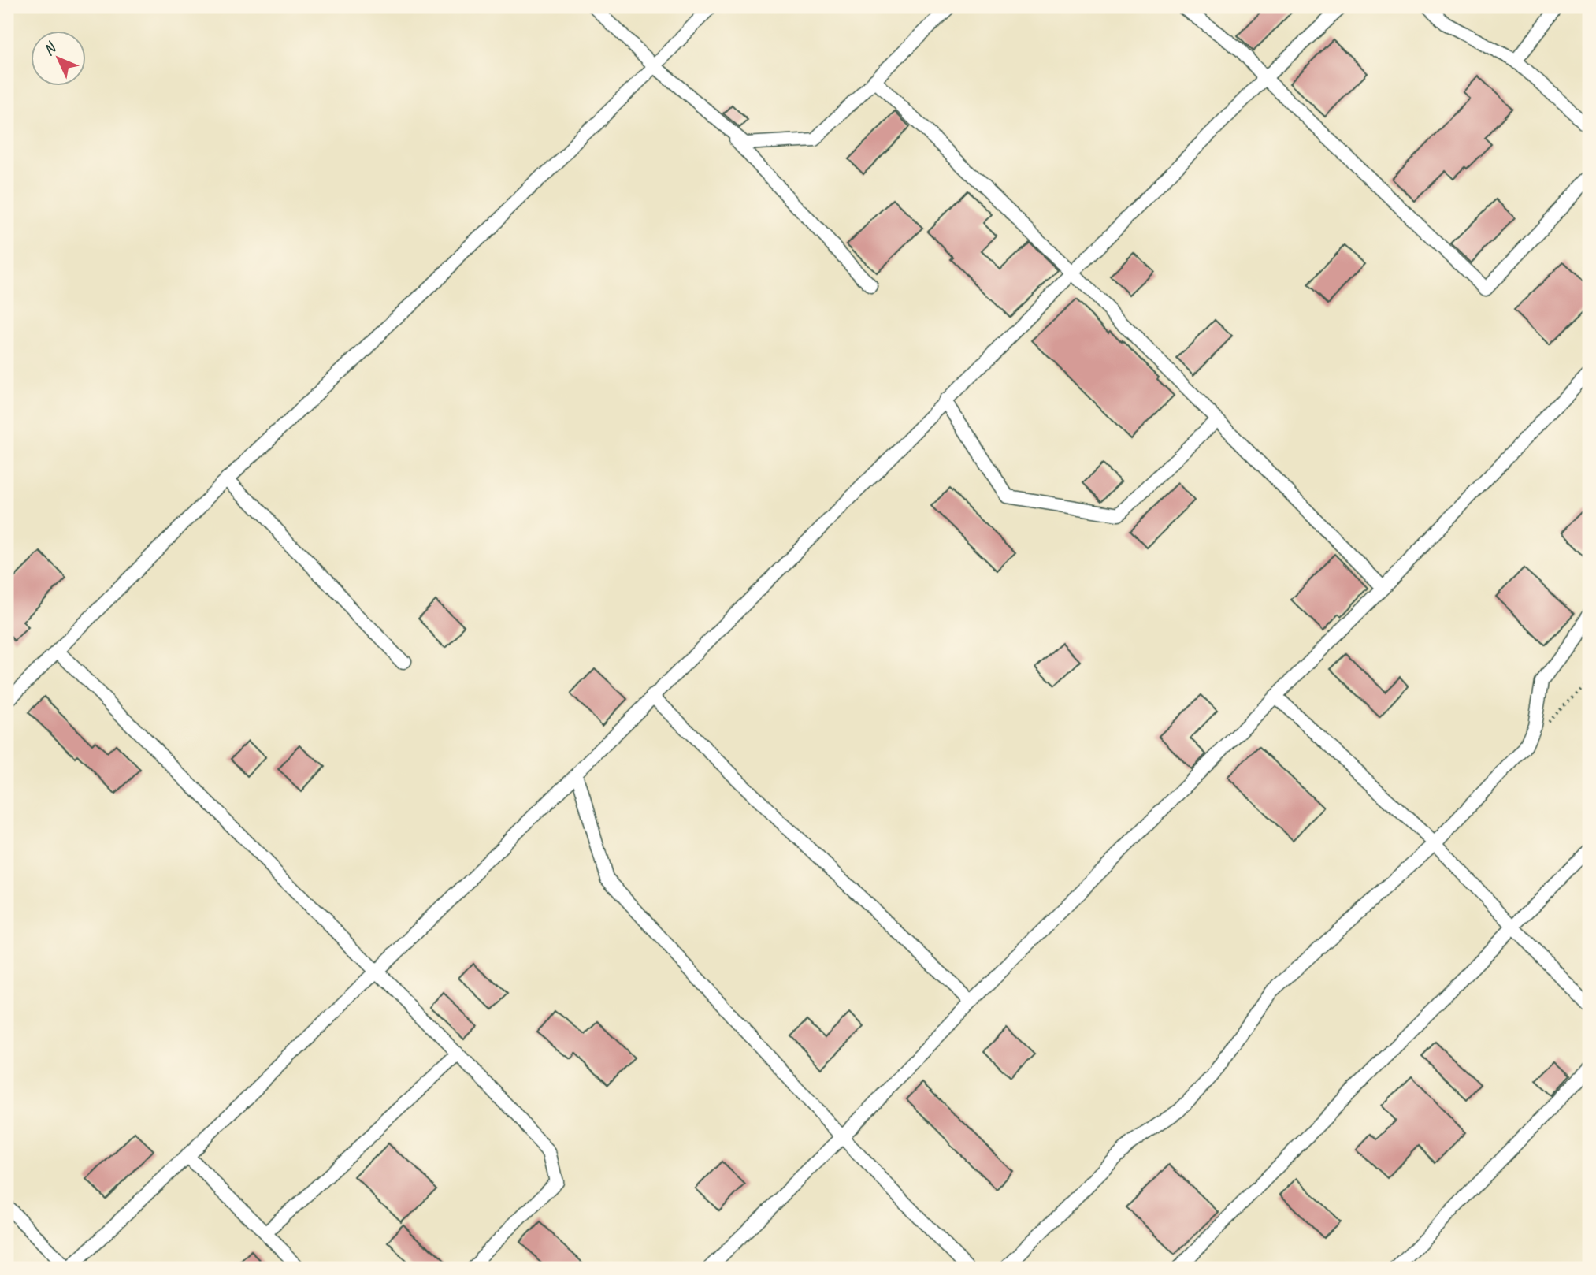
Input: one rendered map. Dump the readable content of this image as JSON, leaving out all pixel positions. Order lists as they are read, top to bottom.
{
  "north": "top left"
}
